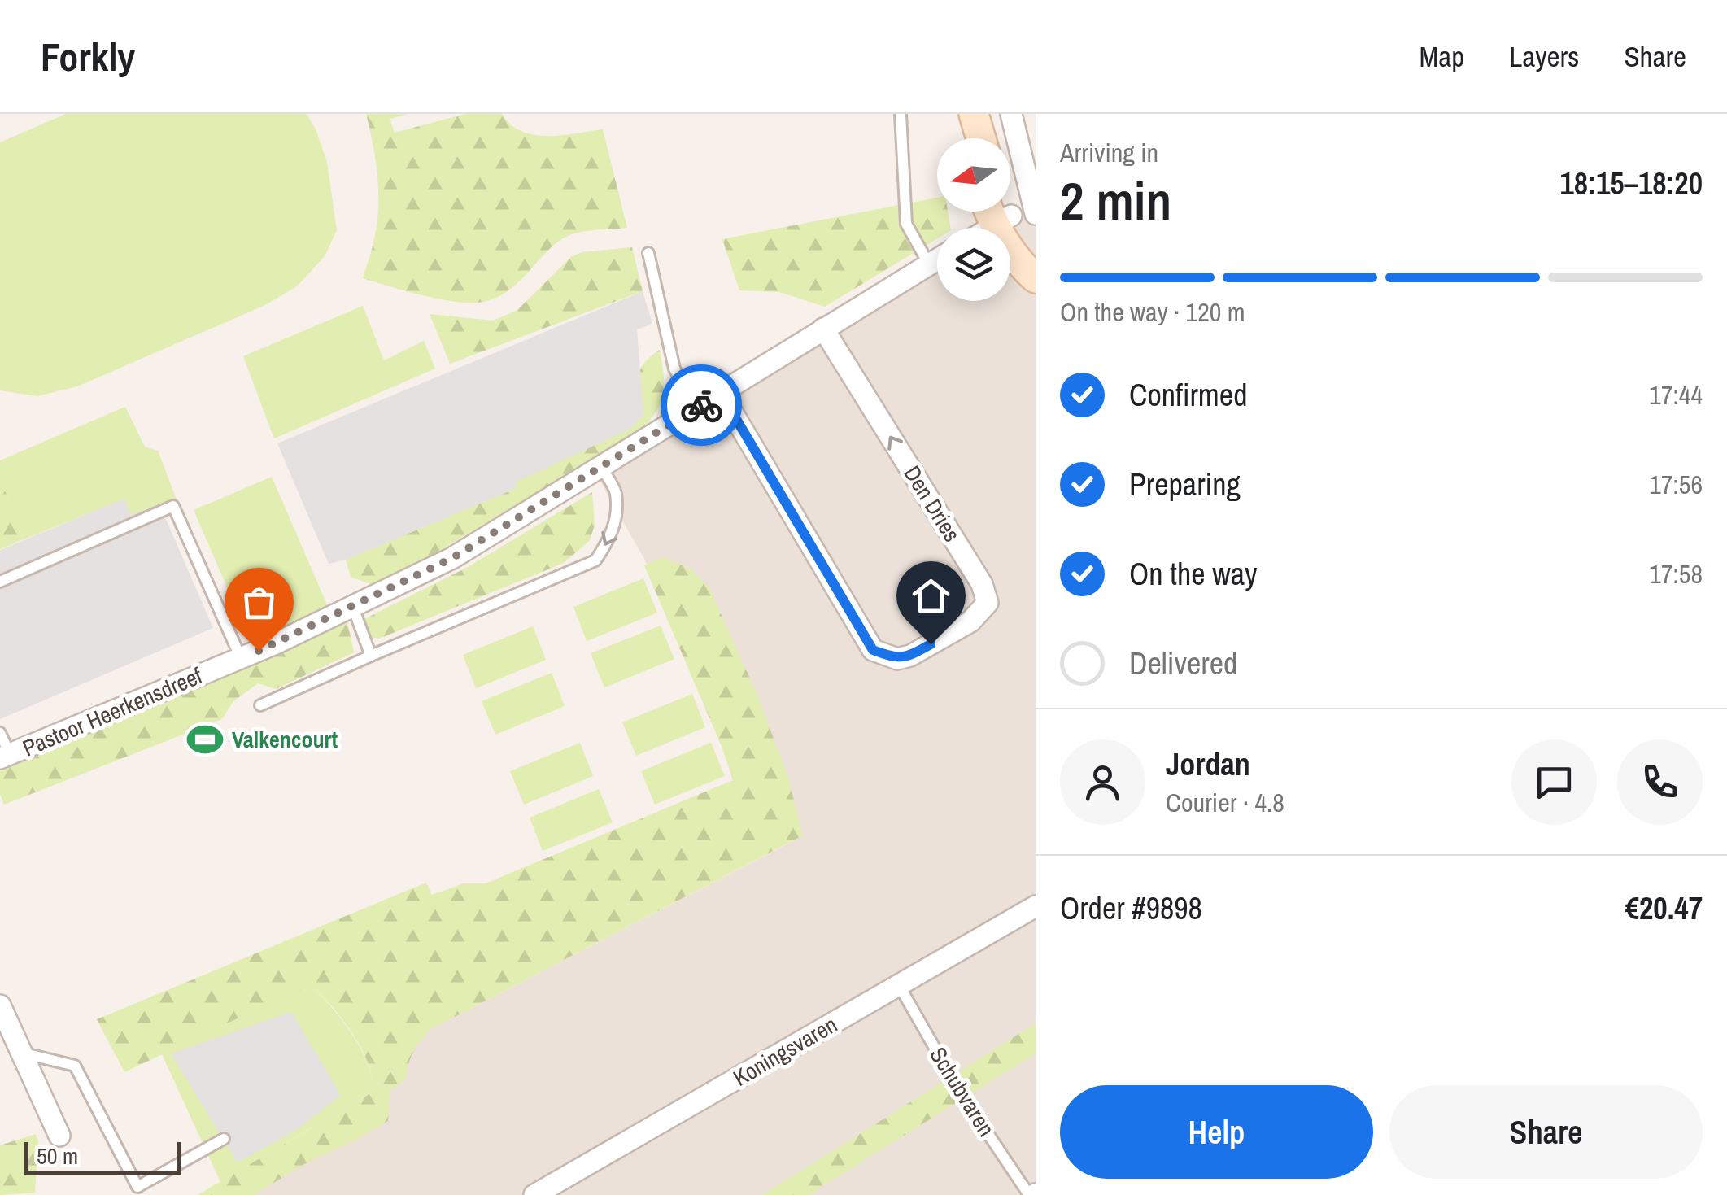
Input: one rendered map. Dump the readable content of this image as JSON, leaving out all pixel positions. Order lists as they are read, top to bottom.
{
  "streets": {
    "street": ["Den Dries", "Pastoor Heerkensdreef", "Koningsvaren"],
    "lane": ["Schubvaren"]
  },
  "crossings": [
    ["Den Dries", "Pastoor Heerkensdreef"],
    ["Koningsvaren", "Schubvaren"]
  ],
  "places": {
    "sports": ["Valkencourt"]
  },
  "scale_bar": "50 m",
  "north": "left",
  "page": {
    "header": "Forkly",
    "nav": ["Map", "Layers", "Share"],
    "heading": ["2 min", "Arriving in", "18:15–18:20"],
    "panel": [
      "Jordan",
      "Courier · 4.8",
      "Order #9898",
      "€20.47"
    ],
    "bar": "On the way · 120 m",
    "list": [
      ["Confirmed", "17:44"],
      ["Preparing", "17:56"],
      ["On the way", "17:58"],
      "Delivered"
    ],
    "buttons": ["Help", "Share"],
    "scale": "50 m"
  }
}
